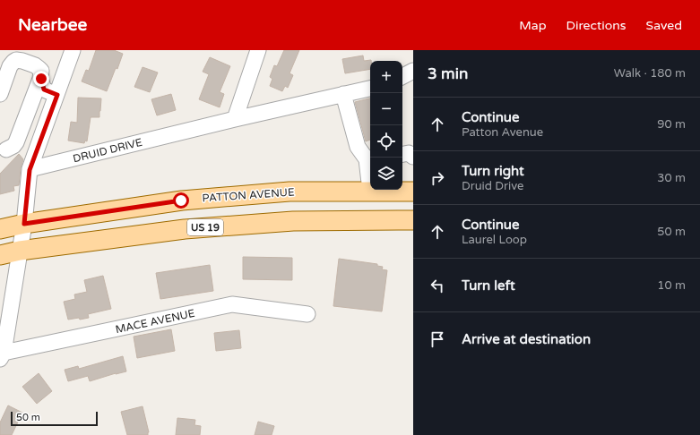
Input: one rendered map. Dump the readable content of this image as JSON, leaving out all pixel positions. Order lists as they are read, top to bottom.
{
  "streets": {
    "main road": ["PATTON AVENUE", "US 19"],
    "street": ["DRUID DRIVE", "MACE AVENUE"]
  },
  "scale_bar": "50 m",
  "page": {
    "header": "Nearbee",
    "nav": ["Map", "Directions", "Saved"],
    "heading": ["3 min", "Walk · 180 m"],
    "map_buttons": ["+", "−"],
    "list": [
      ["Continue", "Patton Avenue", "90 m"],
      ["Turn right", "Druid Drive", "30 m"],
      ["Continue", "Laurel Loop", "50 m"],
      ["Turn left", "10 m"],
      "Arrive at destination"
    ],
    "scale": "50 m"
  }
}
